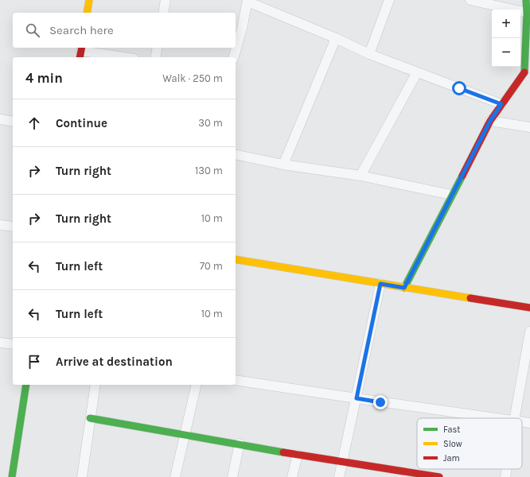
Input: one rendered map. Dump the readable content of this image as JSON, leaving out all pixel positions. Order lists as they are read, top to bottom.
{
  "legend": ["Fast", "Slow", "Jam"],
  "page": {
    "map_buttons": ["+", "−"],
    "search": "Search here",
    "heading": ["4 min", "Walk · 250 m"],
    "list": [
      ["Continue", "30 m"],
      ["Turn right", "130 m"],
      ["Turn right", "10 m"],
      ["Turn left", "70 m"],
      ["Turn left", "10 m"],
      "Arrive at destination"
    ]
  }
}
